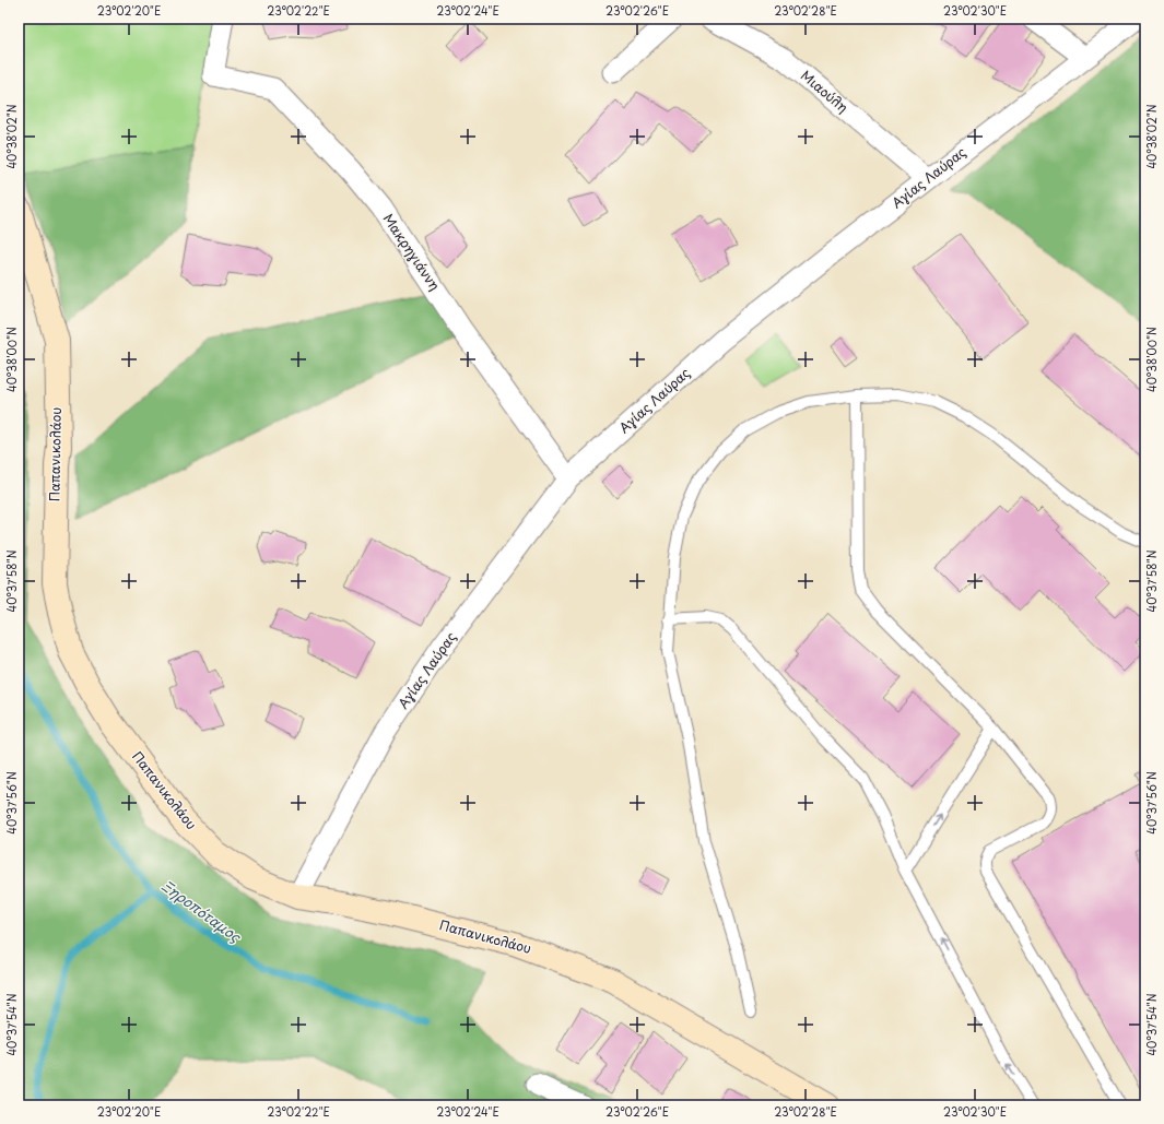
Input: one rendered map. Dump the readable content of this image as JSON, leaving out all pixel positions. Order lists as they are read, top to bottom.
{
  "streets": {
    "main road": ["Παπανικολάου"],
    "street": ["Μιαούλη", "Αγίας Λαύρας", "Μακρηγιάννη"]
  },
  "crossings": [
    ["Μιαούλη", "Αγίας Λαύρας"],
    ["Αγίας Λαύρας", "Μακρηγιάννη"],
    ["Αγίας Λαύρας", "Παπανικολάου"]
  ],
  "water": ["Ξηροπόταμος"],
  "coordinates": [
    "23°02'20\"E",
    "23°02'22\"E",
    "23°02'24\"E",
    "23°02'26\"E",
    "23°02'28\"E",
    "23°02'30\"E",
    "40°38'02\"N",
    "40°38'00\"N",
    "40°37'58\"N",
    "40°37'56\"N",
    "40°37'54\"N"
  ]
}
